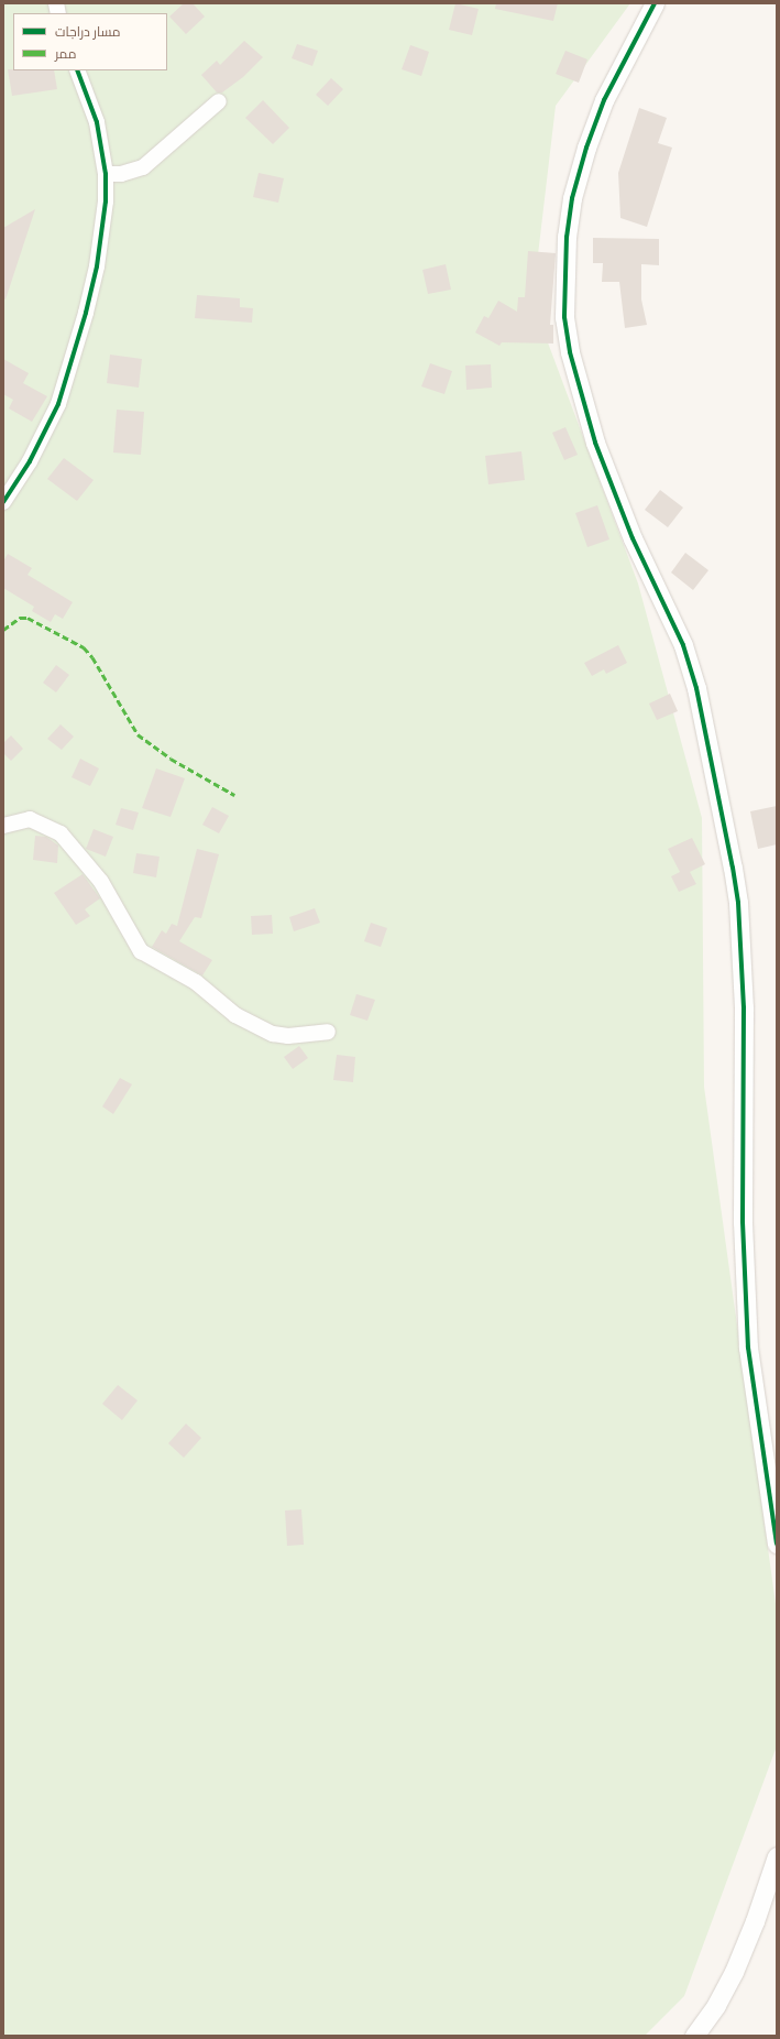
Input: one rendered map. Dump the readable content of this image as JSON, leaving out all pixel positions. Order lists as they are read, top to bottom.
{
  "legend": ["مسار دراجات", "ممر"]
}
